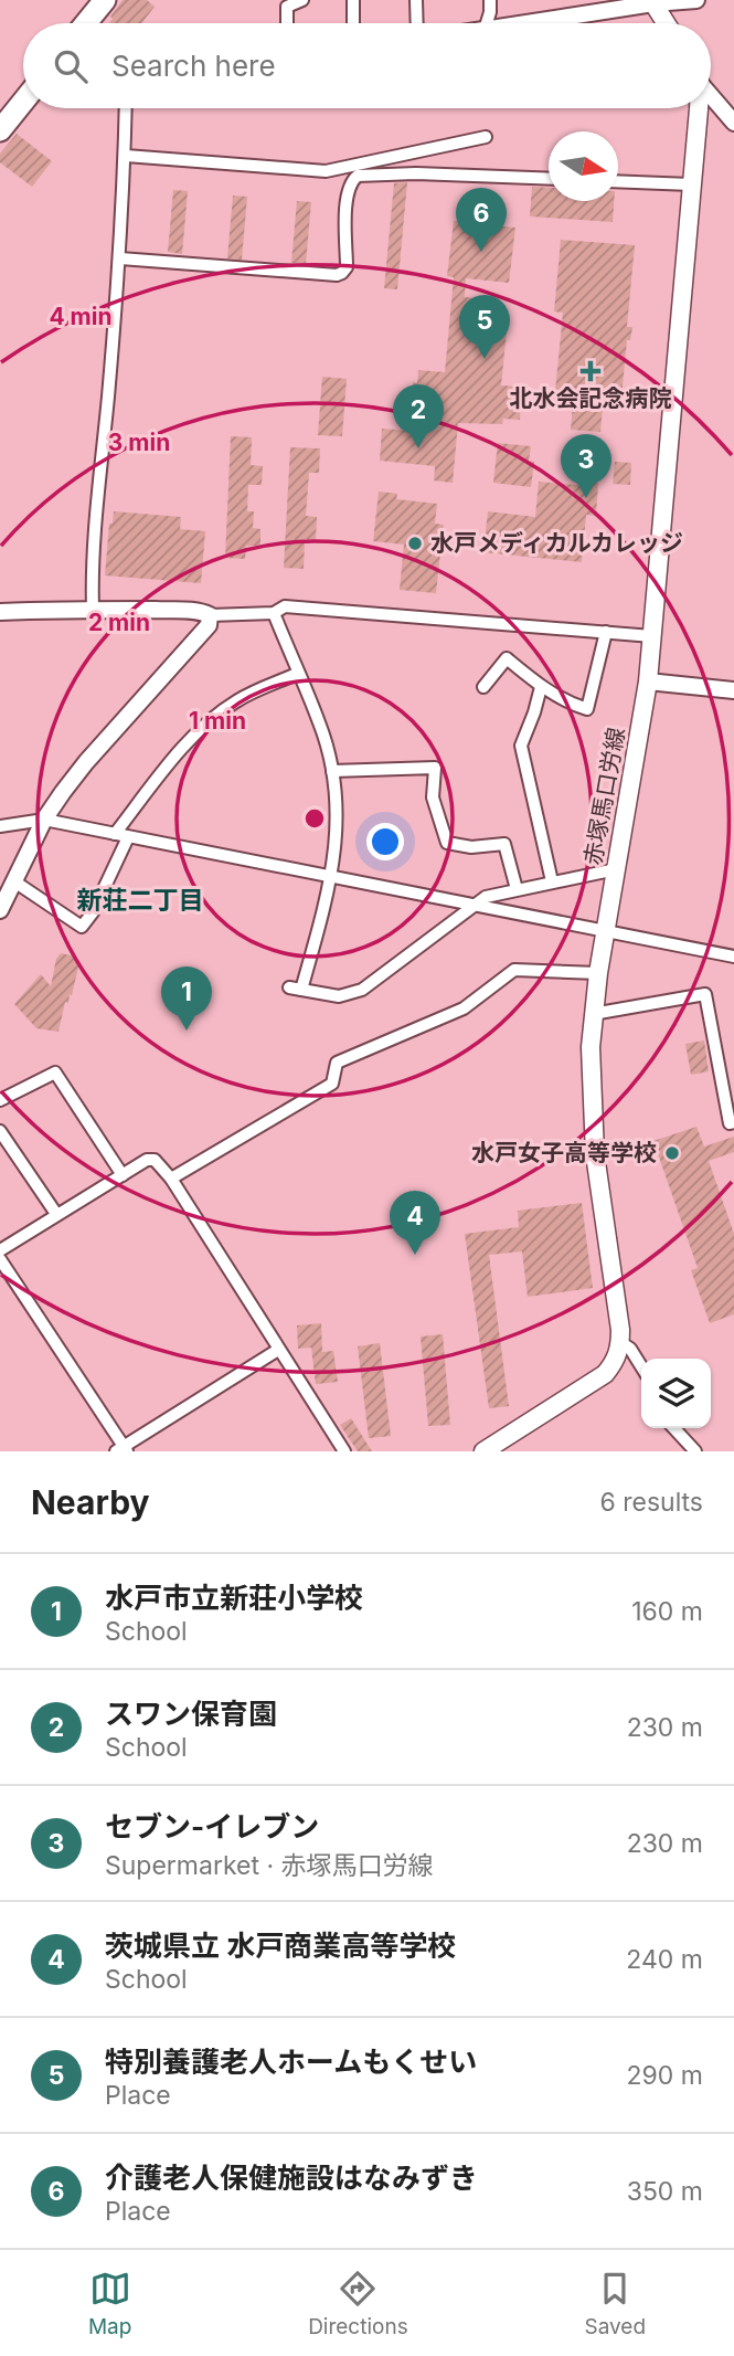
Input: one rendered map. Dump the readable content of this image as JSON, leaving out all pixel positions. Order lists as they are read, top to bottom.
{
  "streets": {
    "main road": ["赤塚馬口労線"]
  },
  "districts": ["新荘二丁目"],
  "places": {
    "health": ["北水会記念病院"],
    "other": ["水戸メディカルカレッジ", "水戸女子高等学校"]
  },
  "north": "right",
  "page": {
    "search": "Search here",
    "pins": [
      "6",
      "5",
      "2",
      "3",
      "1",
      "4"
    ],
    "heading": ["Nearby", "6 results"],
    "list": [
      {
        "mark": "1",
        "name": "水戸市立新荘小学校",
        "note": "School",
        "value": "160 m"
      },
      {
        "mark": "2",
        "name": "スワン保育園",
        "note": "School",
        "value": "230 m"
      },
      {
        "mark": "3",
        "name": "セブン-イレブン",
        "note": "Supermarket · 赤塚馬口労線",
        "value": "230 m"
      },
      {
        "mark": "4",
        "name": "茨城県立 水戸商業高等学校",
        "note": "School",
        "value": "240 m"
      },
      {
        "mark": "5",
        "name": "特別養護老人ホームもくせい",
        "note": "Place",
        "value": "290 m"
      },
      {
        "mark": "6",
        "name": "介護老人保健施設はなみずき",
        "note": "Place",
        "value": "350 m"
      }
    ],
    "nav": ["Map", "Directions", "Saved"]
  },
  "rings": [
    "4 min",
    "3 min",
    "2 min",
    "1 min"
  ]
}
